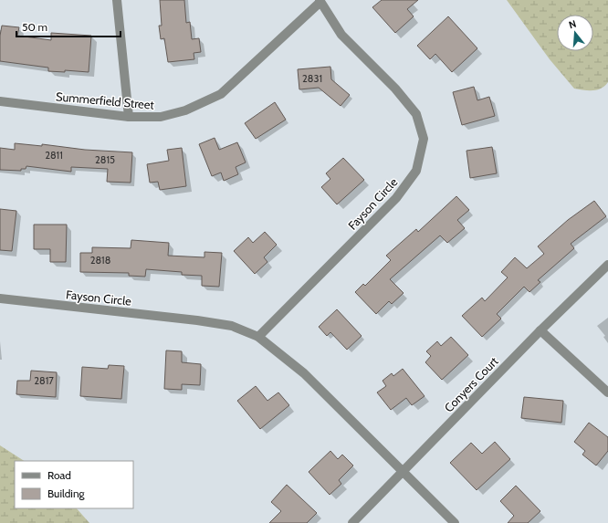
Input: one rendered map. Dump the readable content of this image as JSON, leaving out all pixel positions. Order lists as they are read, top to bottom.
{
  "streets": {
    "street": ["Summerfield Street", "Fayson Circle", "Conyers Court"]
  },
  "crossings": [
    ["Summerfield Street", "Fayson Circle"],
    ["Fayson Circle", "Conyers Court"]
  ],
  "house_numbers": [
    "2831",
    "2811",
    "2815",
    "2818",
    "2817"
  ],
  "legend": ["Road", "Building"],
  "scale_bar": "50 m",
  "north": "top"
}
